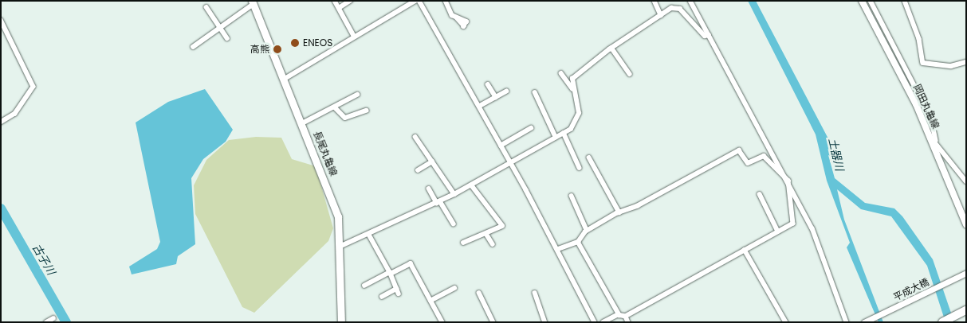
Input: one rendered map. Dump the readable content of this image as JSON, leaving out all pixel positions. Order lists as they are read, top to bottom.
{
  "streets": {
    "main road": ["岡田丸亀線", "長尾丸亀線"],
    "street": ["平成大橋"]
  },
  "water": ["土器川", "古子川"],
  "places": ["ENEOS", "高熊"]
}
